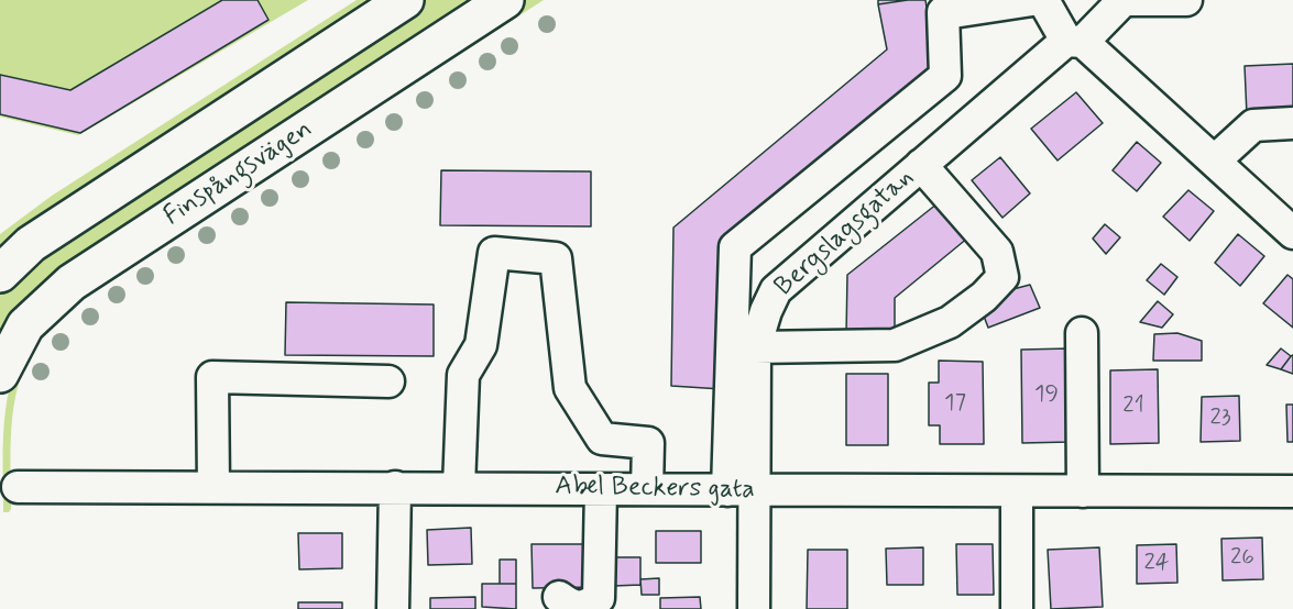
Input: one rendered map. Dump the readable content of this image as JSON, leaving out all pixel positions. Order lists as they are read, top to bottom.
{
  "streets": {
    "main road": ["Finspångsvägen"],
    "street": ["Bergslagsgatan", "Abel Beckers gata"]
  },
  "crossings": [
    ["Bergslagsgatan", "Abel Beckers gata"]
  ],
  "house_numbers": [
    "19",
    "17",
    "21",
    "23",
    "26",
    "24"
  ]
}
